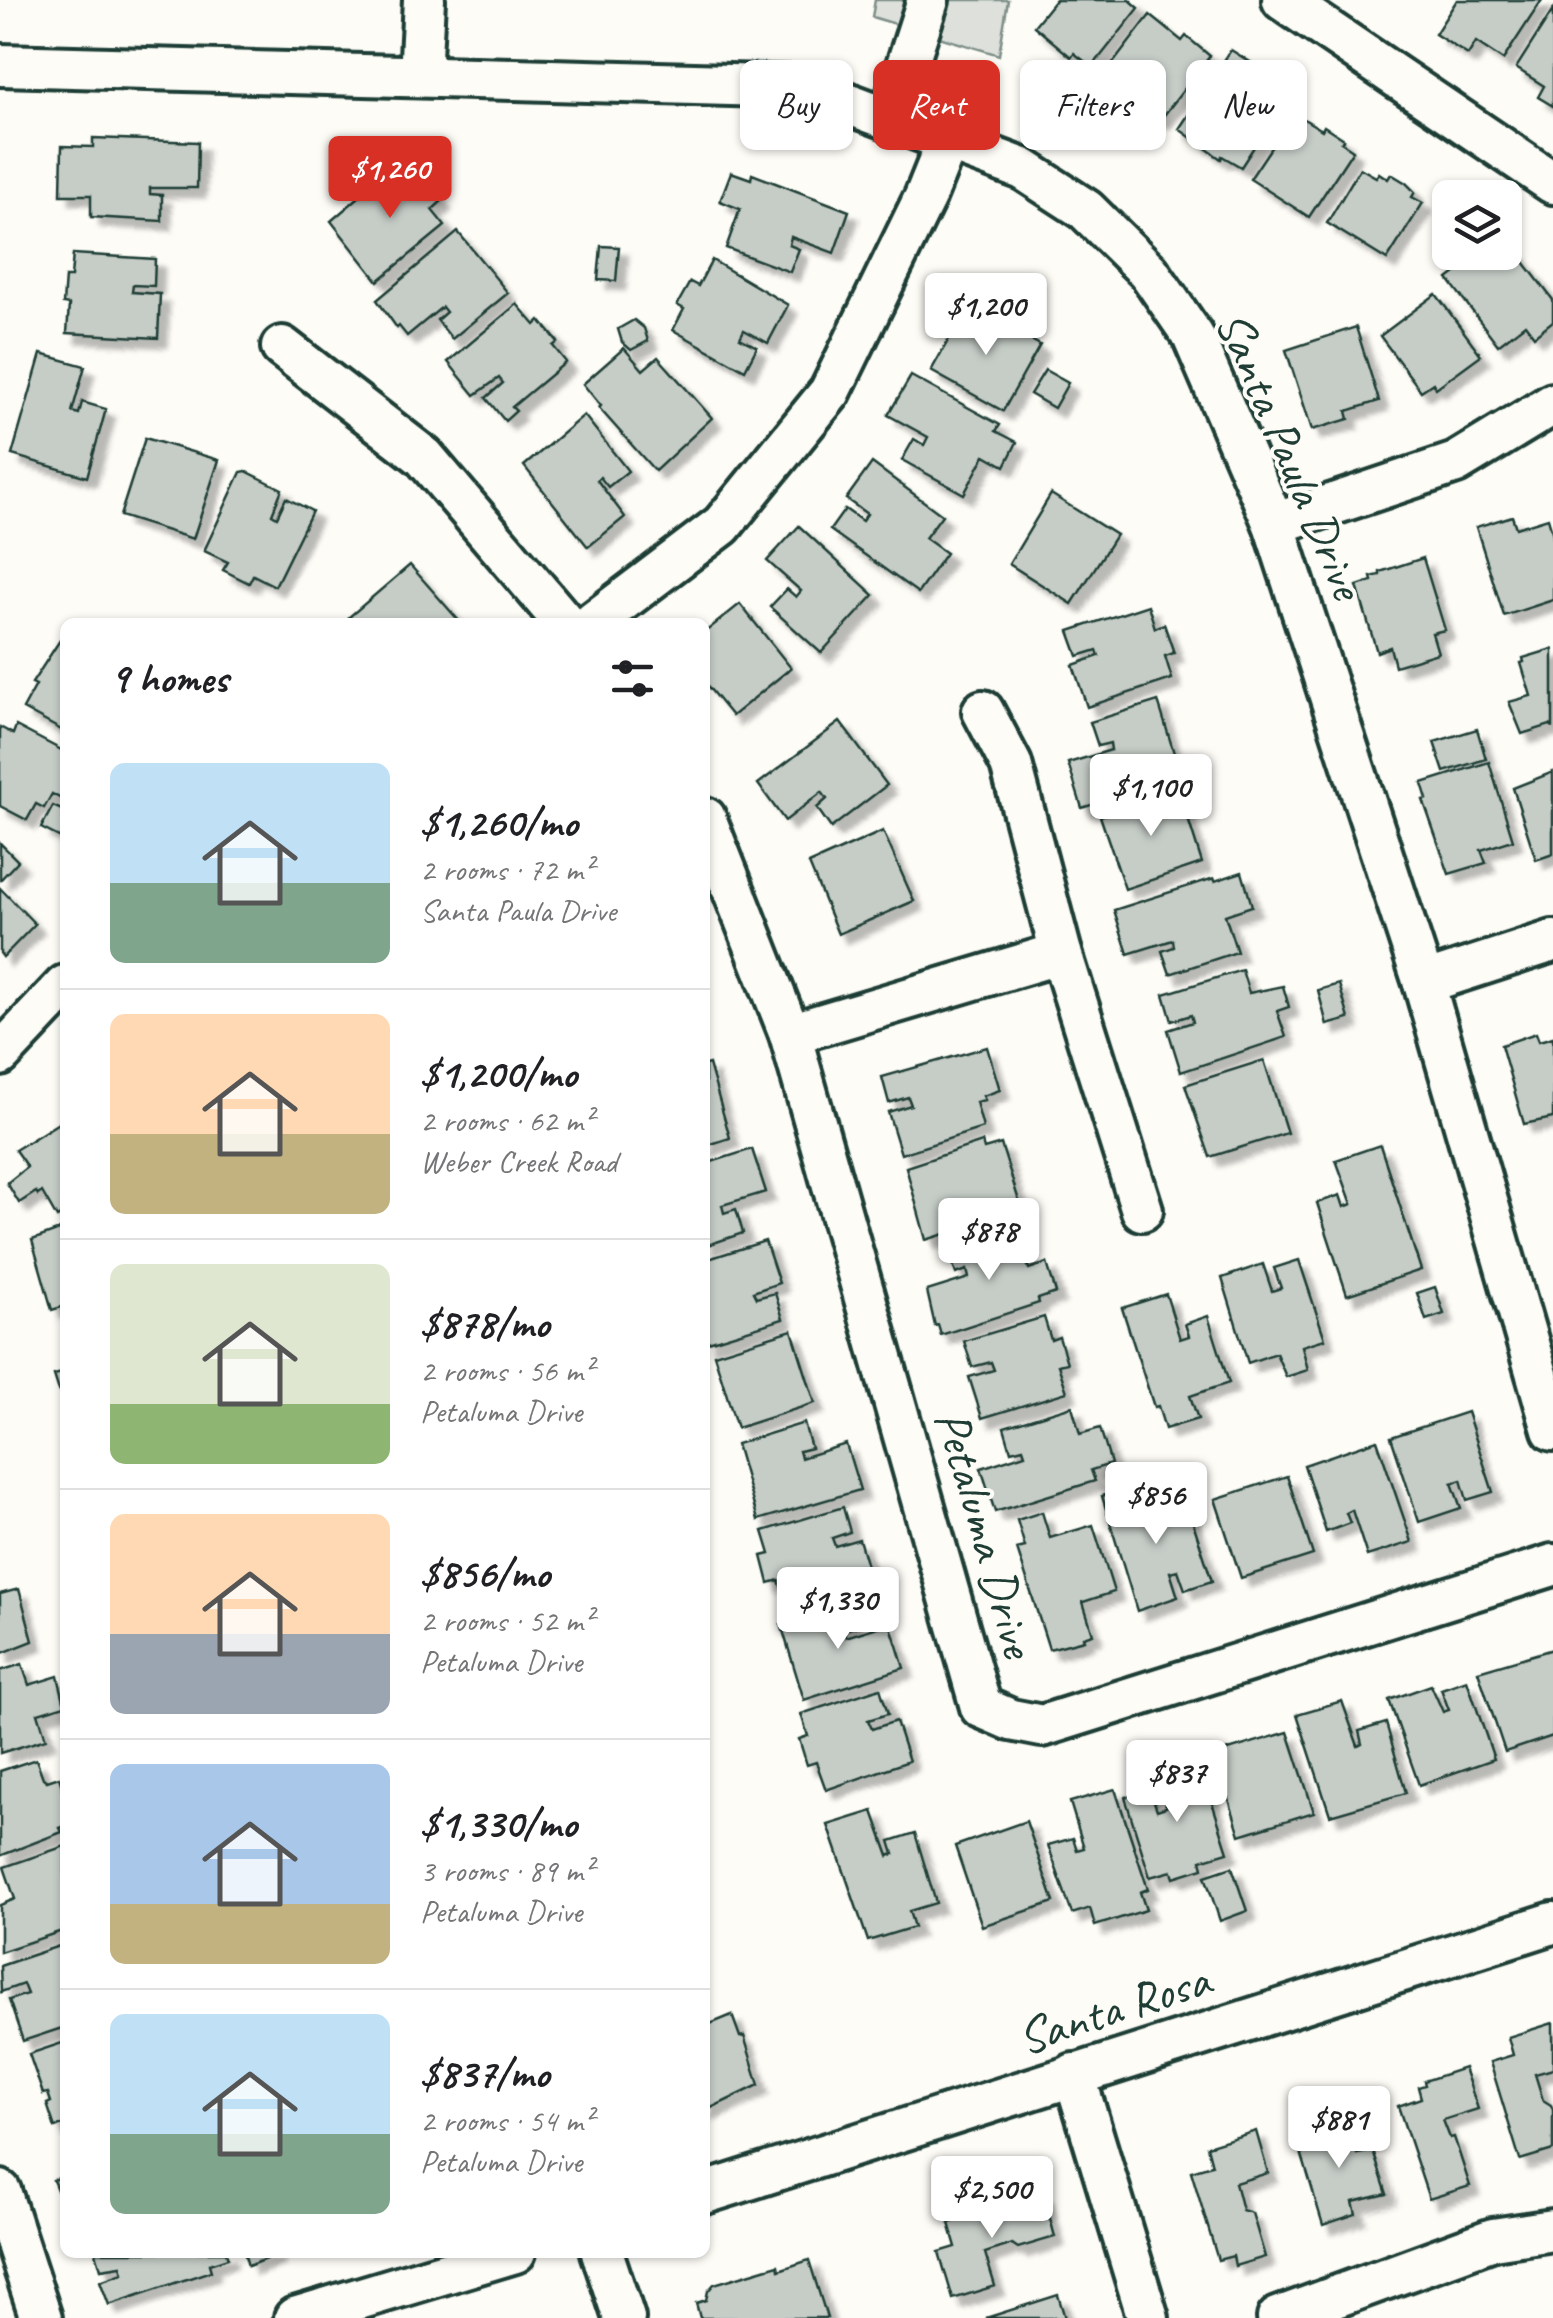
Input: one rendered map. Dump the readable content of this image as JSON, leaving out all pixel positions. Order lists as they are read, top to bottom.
{
  "streets": {
    "street": ["Santa Paula Drive", "Petaluma Drive", "Santa Rosa"]
  },
  "page": {
    "chip": [
      "Buy",
      "Rent",
      "Filters",
      "New"
    ],
    "price": [
      "$1,260",
      "$1,200",
      "$1,100",
      "$878",
      "$856",
      "$1,330",
      "$837",
      "$881",
      "$2,500"
    ],
    "heading": "9 homes",
    "list": [
      {
        "name": "$1,260/mo",
        "note": "2 rooms · 72 m² · Santa Paula Drive"
      },
      {
        "name": "$1,200/mo",
        "note": "2 rooms · 62 m² · Weber Creek Road"
      },
      {
        "name": "$878/mo",
        "note": "2 rooms · 56 m² · Petaluma Drive"
      },
      {
        "name": "$856/mo",
        "note": "2 rooms · 52 m² · Petaluma Drive"
      },
      {
        "name": "$1,330/mo",
        "note": "3 rooms · 89 m² · Petaluma Drive"
      },
      {
        "name": "$837/mo",
        "note": "2 rooms · 54 m² · Petaluma Drive"
      }
    ]
  }
}
